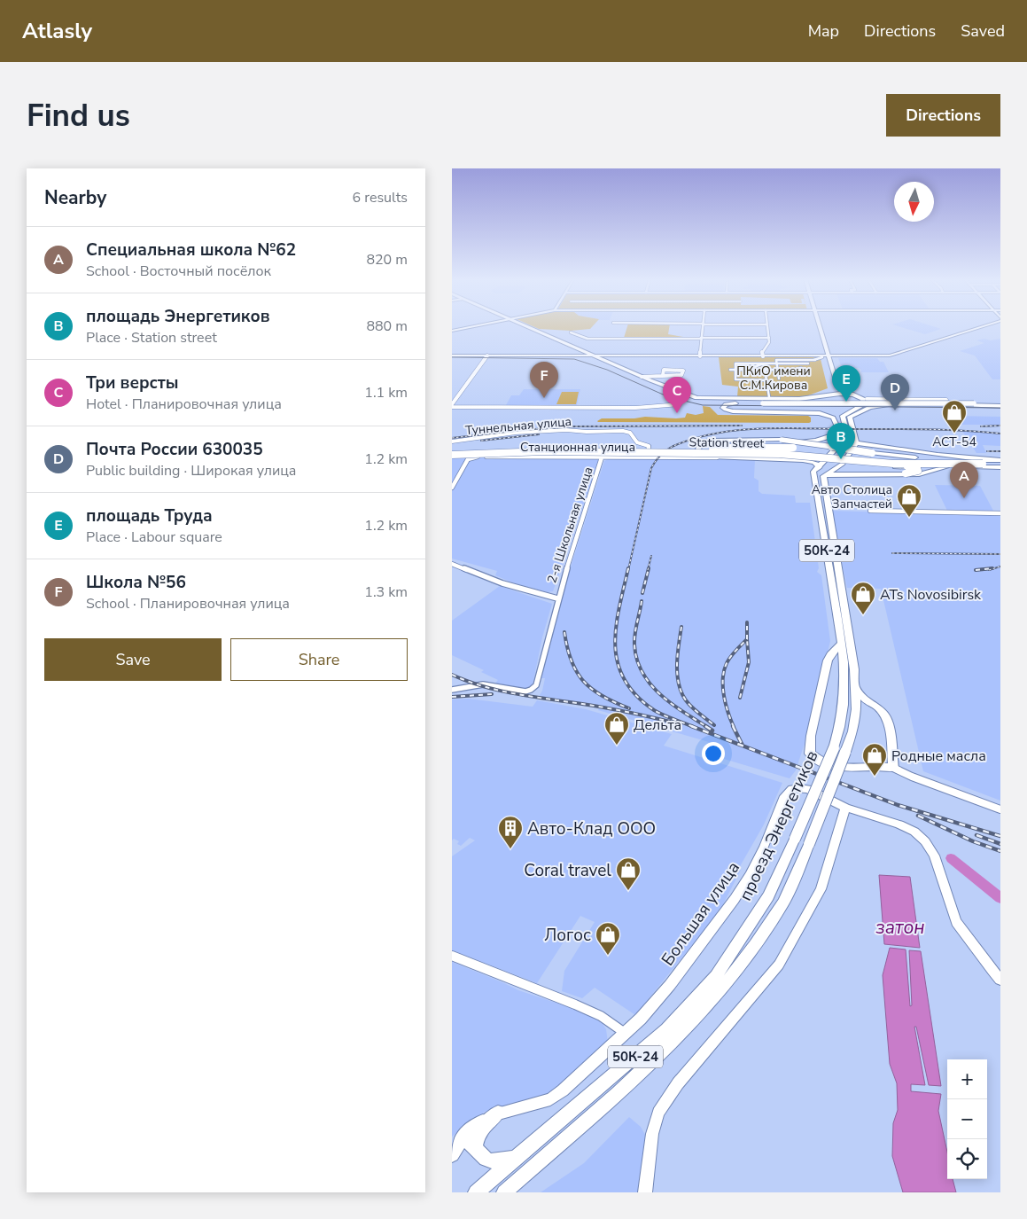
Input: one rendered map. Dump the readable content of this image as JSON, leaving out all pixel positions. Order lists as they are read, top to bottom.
{
  "streets": {
    "main road": [
      "Station street",
      "50К-24",
      "проезд Энергетиков",
      "Большая улица"
    ],
    "street": ["Туннельная улица", "Станционная улица", "2-я Школьная улица"]
  },
  "crossings": [
    ["Туннельная улица", "Станционная улица"],
    ["Станционная улица", "2-я Школьная улица"],
    ["50К-24", "проезд Энергетиков"]
  ],
  "water": ["затон"],
  "parks": ["ПКиО имени С.М.Кирова"],
  "places": {
    "shop": [
      "АСТ-54",
      "Авто Столица Запчастей",
      "ATs Novosibirsk",
      "Дельта",
      "Родные масла",
      "Coral travel",
      "Логос"
    ],
    "building": ["Авто-Клад ООО"]
  },
  "north": "bottom",
  "page": {
    "header": "Atlasly",
    "nav": ["Map", "Directions", "Saved"],
    "buttons": [
      "Directions",
      ["Save", "Share"]
    ],
    "title": "Find us",
    "heading": ["Nearby", "6 results"],
    "list": [
      {
        "mark": "A",
        "name": "Специальная школа №62",
        "note": "School · Восточный посёлок",
        "value": "820 m"
      },
      {
        "mark": "B",
        "name": "площадь Энергетиков",
        "note": "Place · Station street",
        "value": "880 m"
      },
      {
        "mark": "C",
        "name": "Три версты",
        "note": "Hotel · Планировочная улица",
        "value": "1.1 km"
      },
      {
        "mark": "D",
        "name": "Почта России 630035",
        "note": "Public building · Широкая улица",
        "value": "1.2 km"
      },
      {
        "mark": "E",
        "name": "площадь Труда",
        "note": "Place · Labour square",
        "value": "1.2 km"
      },
      {
        "mark": "F",
        "name": "Школа №56",
        "note": "School · Планировочная улица",
        "value": "1.3 km"
      }
    ],
    "pins": [
      "F",
      "E",
      "D",
      "C",
      "B",
      "A"
    ],
    "map_buttons": ["+", "−"]
  }
}
